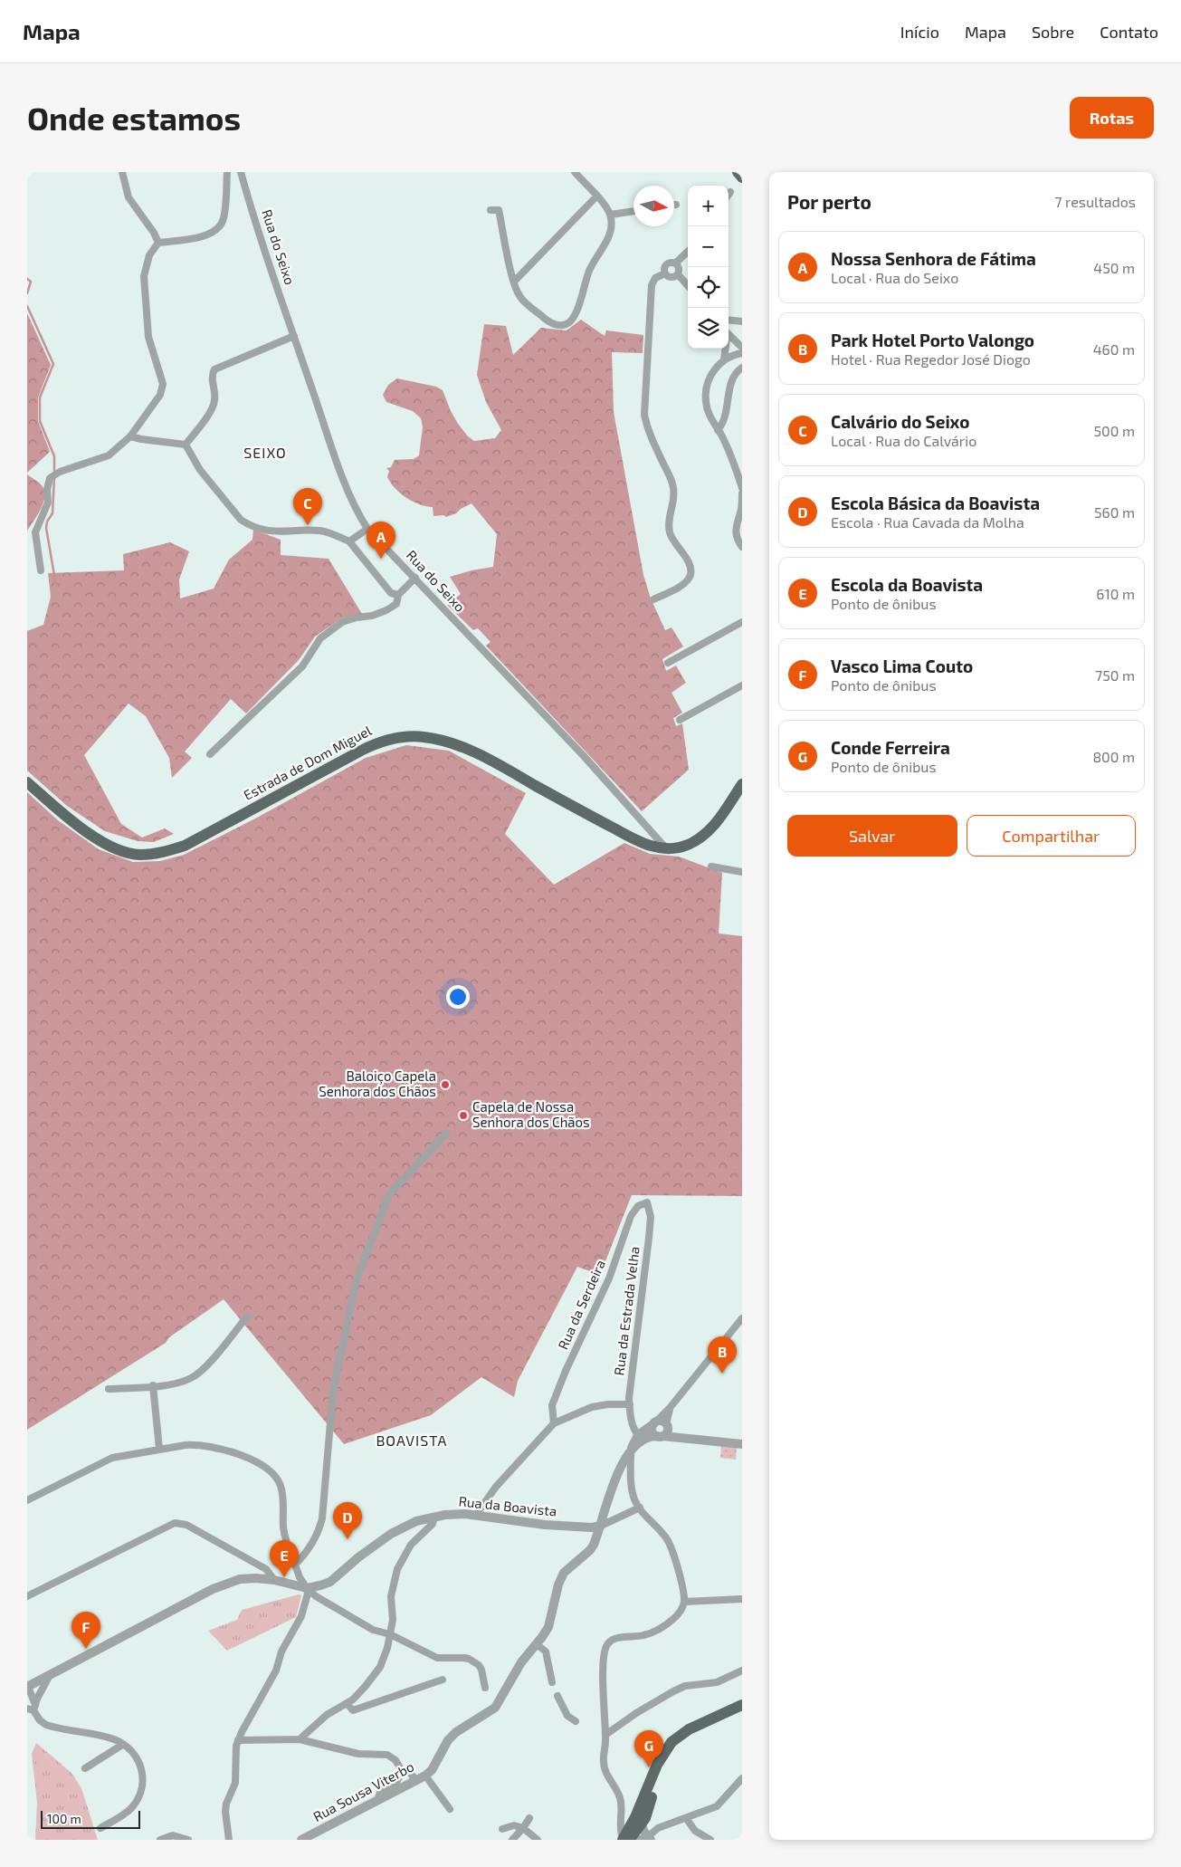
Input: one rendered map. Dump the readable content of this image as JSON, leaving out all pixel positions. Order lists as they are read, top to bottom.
{
  "streets": {
    "main road": ["Estrada de Dom Miguel"],
    "street": [
      "Rua do Seixo",
      "Rua da Serdeira",
      "Rua da Estrada Velha",
      "Rua da Boavista",
      "Rua Sousa Viterbo"
    ]
  },
  "crossings": [
    ["Rua do Seixo", "Estrada de Dom Miguel"],
    ["Rua da Serdeira", "Rua da Estrada Velha"],
    ["Rua da Boavista", "Rua Sousa Viterbo"]
  ],
  "districts": ["SEIXO", "BOAVISTA"],
  "places": ["Baloiço Capela Senhora dos Chãos", "Capela de Nossa Senhora dos Chãos"],
  "scale_bar": "100 m",
  "north": "right",
  "page": {
    "header": "Mapa",
    "nav": [
      "Início",
      "Mapa",
      "Sobre",
      "Contato"
    ],
    "buttons": [
      "Rotas",
      ["Salvar", "Compartilhar"]
    ],
    "title": "Onde estamos",
    "heading": ["Por perto", "7 resultados"],
    "map_buttons": ["+", "−"],
    "list": [
      {
        "mark": "A",
        "name": "Nossa Senhora de Fátima",
        "note": "Local · Rua do Seixo",
        "value": "450 m"
      },
      {
        "mark": "B",
        "name": "Park Hotel Porto Valongo",
        "note": "Hotel · Rua Regedor José Diogo",
        "value": "460 m"
      },
      {
        "mark": "C",
        "name": "Calvário do Seixo",
        "note": "Local · Rua do Calvário",
        "value": "500 m"
      },
      {
        "mark": "D",
        "name": "Escola Básica da Boavista",
        "note": "Escola · Rua Cavada da Molha",
        "value": "560 m"
      },
      {
        "mark": "E",
        "name": "Escola da Boavista",
        "note": "Ponto de ônibus",
        "value": "610 m"
      },
      {
        "mark": "F",
        "name": "Vasco Lima Couto",
        "note": "Ponto de ônibus",
        "value": "750 m"
      },
      {
        "mark": "G",
        "name": "Conde Ferreira",
        "note": "Ponto de ônibus",
        "value": "800 m"
      }
    ],
    "pins": [
      "C",
      "A",
      "B",
      "D",
      "E",
      "F",
      "G"
    ],
    "scale": "100 m"
  }
}
